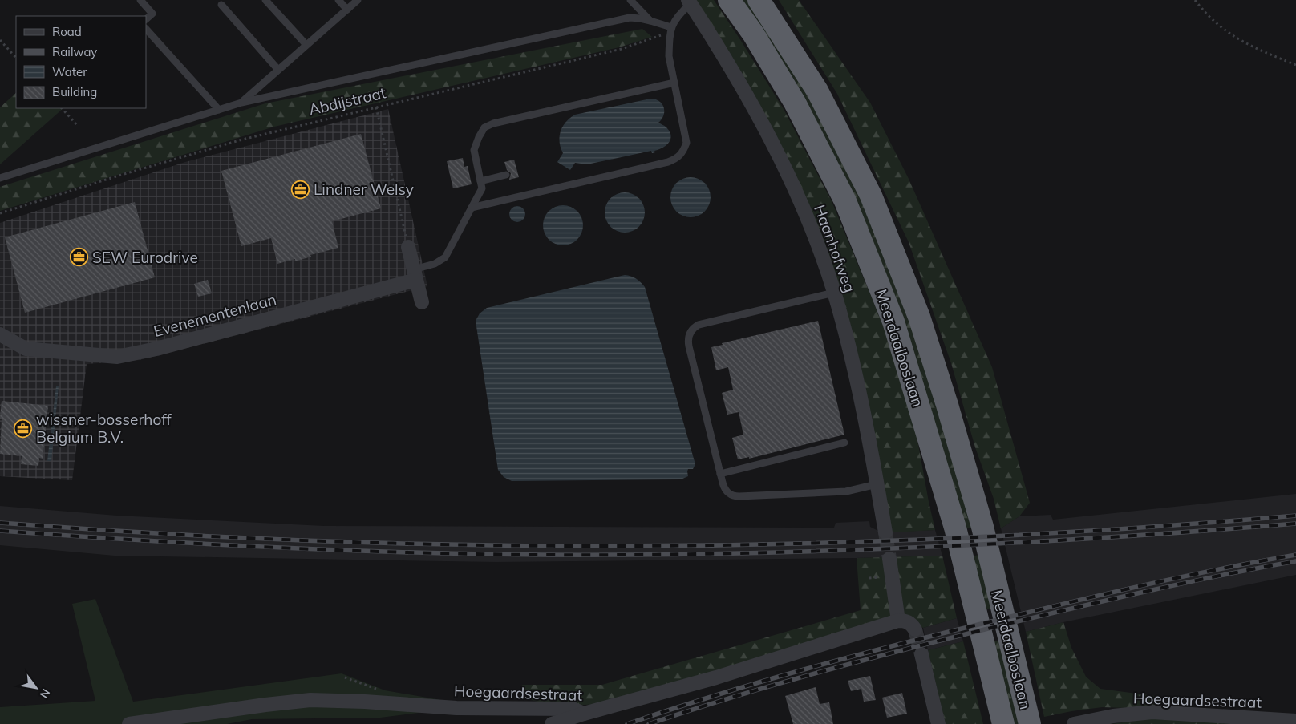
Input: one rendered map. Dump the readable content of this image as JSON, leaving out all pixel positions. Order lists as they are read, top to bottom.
{
  "streets": {
    "highway": ["Meerdaalboslaan"],
    "street": ["Haanhofweg", "Evenementenlaan", "Hoegaardsestraat"],
    "path": ["Abdijstraat"]
  },
  "places": {
    "office": ["Lindner Welsy", "SEW Eurodrive", "wissner-bosserhoff Belgium B.V."]
  },
  "legend": [
    "Road",
    "Railway",
    "Water",
    "Building"
  ],
  "north": "bottom right"
}
